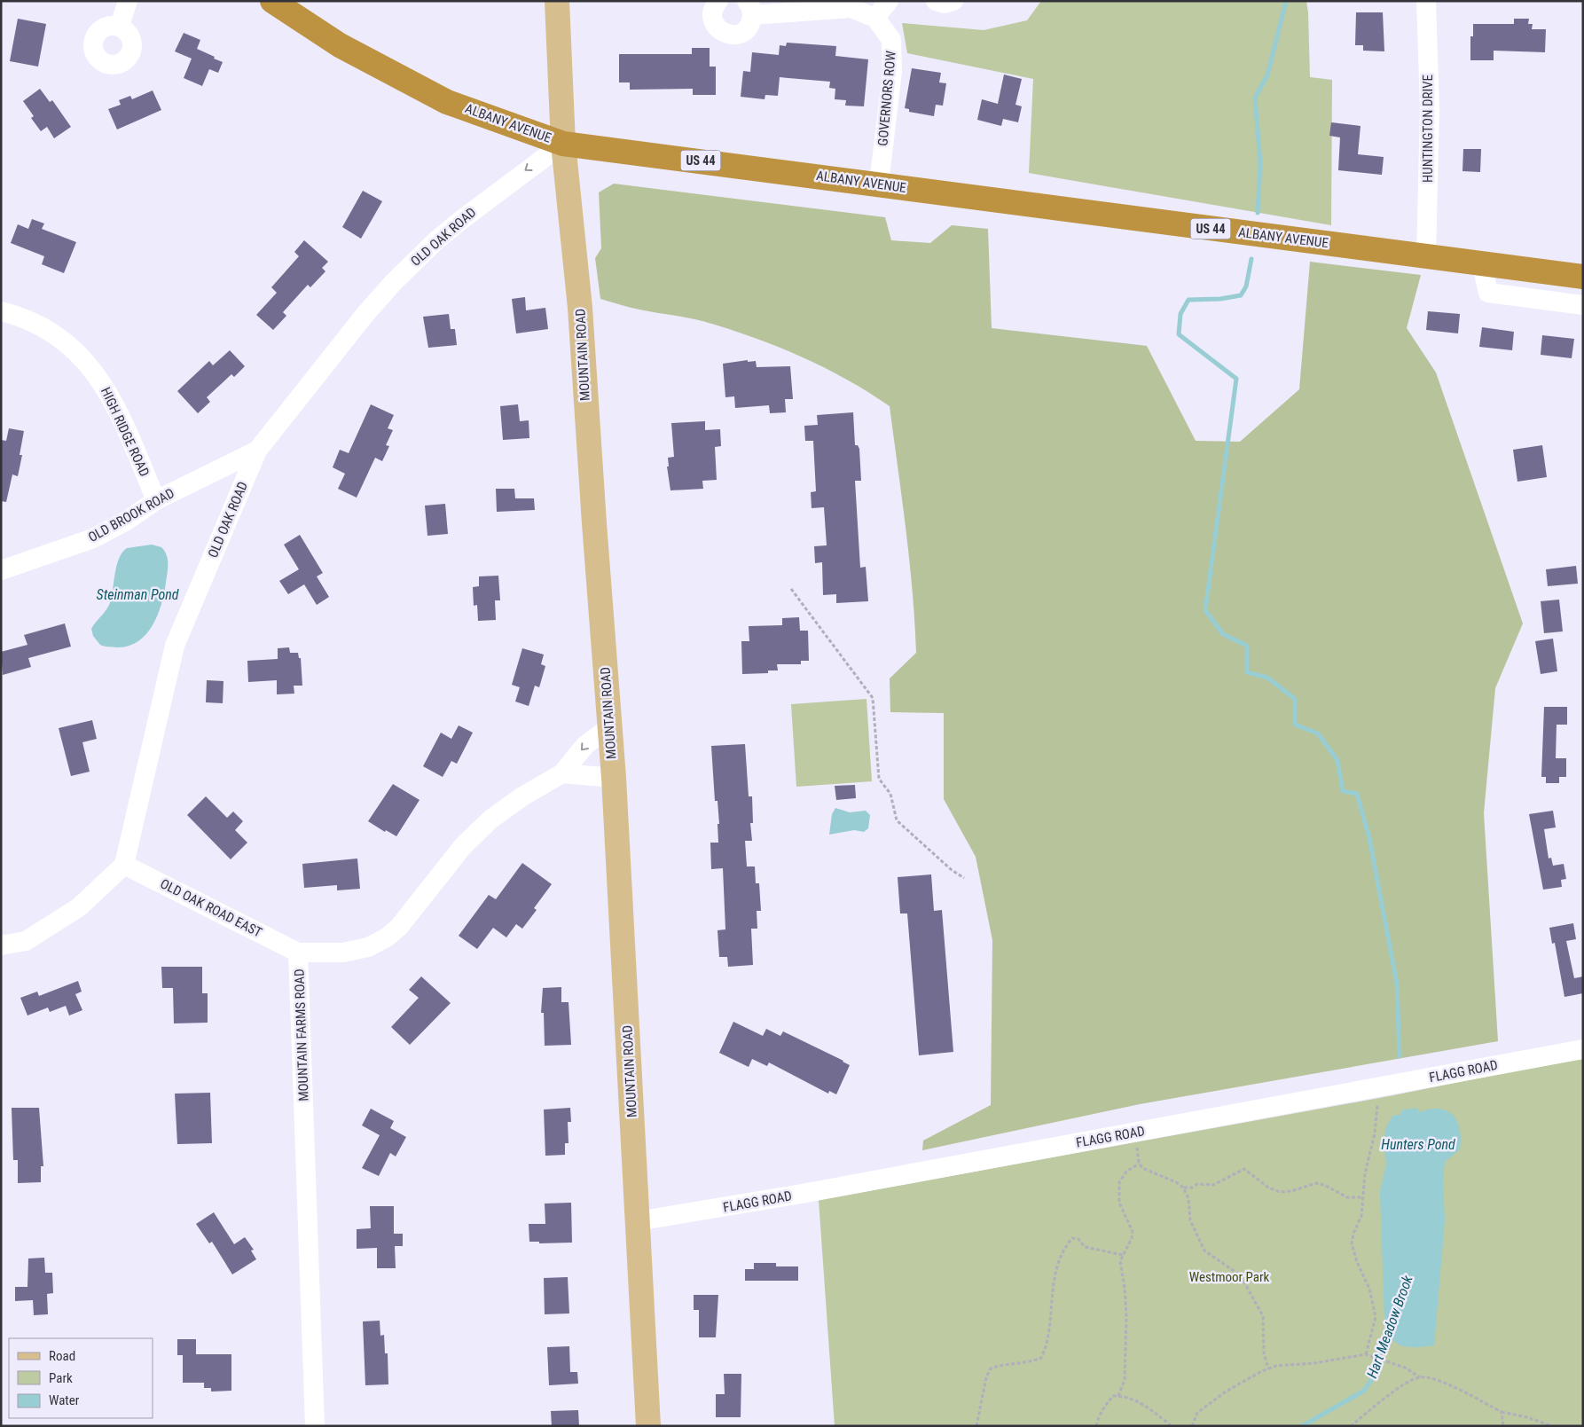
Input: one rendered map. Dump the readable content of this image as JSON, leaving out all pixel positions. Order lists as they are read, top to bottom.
{
  "streets": {
    "highway": ["ALBANY AVENUE", "US 44"],
    "main road": ["MOUNTAIN ROAD"],
    "street": [
      "GOVERNORS ROW",
      "HUNTINGTON DRIVE",
      "OLD OAK ROAD",
      "HIGH RIDGE ROAD",
      "OLD BROOK ROAD",
      "OLD OAK ROAD EAST",
      "MOUNTAIN FARMS ROAD",
      "FLAGG ROAD"
    ]
  },
  "crossings": [
    ["GOVERNORS ROW", "ALBANY AVENUE"],
    ["ALBANY AVENUE", "HUNTINGTON DRIVE"],
    ["ALBANY AVENUE", "OLD OAK ROAD"],
    ["ALBANY AVENUE", "MOUNTAIN ROAD"],
    ["OLD OAK ROAD", "MOUNTAIN ROAD"],
    ["OLD OAK ROAD", "OLD BROOK ROAD"],
    ["OLD OAK ROAD", "OLD OAK ROAD EAST"],
    ["MOUNTAIN ROAD", "MOUNTAIN FARMS ROAD"],
    ["MOUNTAIN ROAD", "FLAGG ROAD"],
    ["HIGH RIDGE ROAD", "OLD BROOK ROAD"],
    ["OLD OAK ROAD EAST", "MOUNTAIN FARMS ROAD"]
  ],
  "one_way": ["OLD OAK ROAD"],
  "water": ["Steinman Pond", "Hunters Pond", "Hart Meadow Brook"],
  "parks": ["Westmoor Park"],
  "legend": ["Road", "Park", "Water"]
}
